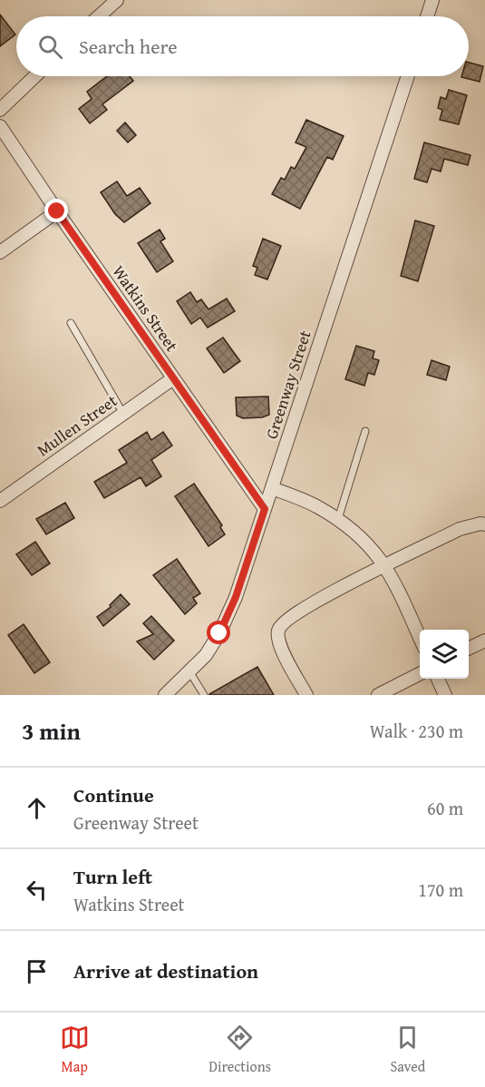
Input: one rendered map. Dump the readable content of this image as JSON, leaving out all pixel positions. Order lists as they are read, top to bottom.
{
  "streets": {
    "street": ["Watkins Street", "Greenway Street", "Mullen Street"]
  },
  "crossings": [
    ["Watkins Street", "Greenway Street"],
    ["Watkins Street", "Mullen Street"]
  ],
  "page": {
    "search": "Search here",
    "heading": ["3 min", "Walk · 230 m"],
    "list": [
      ["Continue", "Greenway Street", "60 m"],
      ["Turn left", "Watkins Street", "170 m"],
      "Arrive at destination"
    ],
    "nav": ["Map", "Directions", "Saved"]
  }
}
